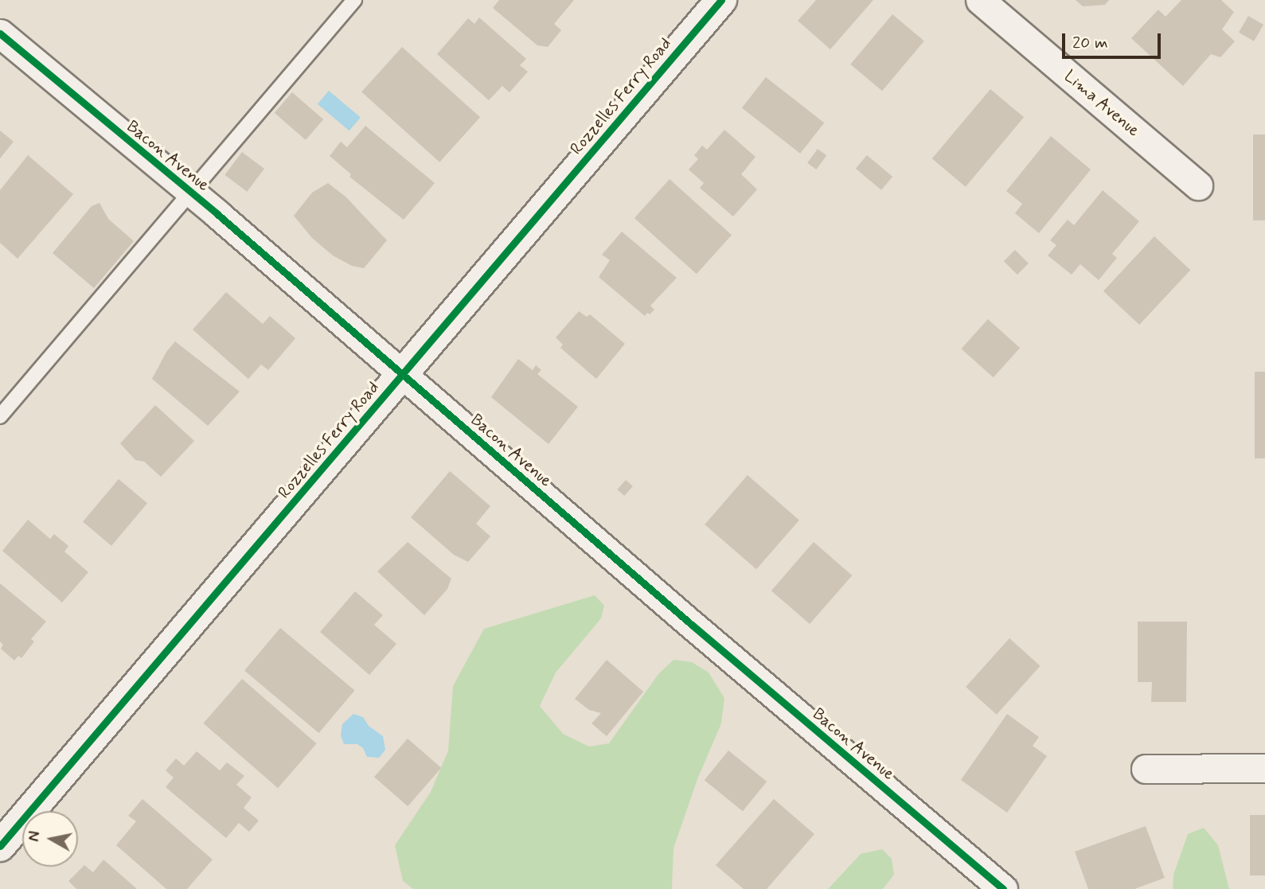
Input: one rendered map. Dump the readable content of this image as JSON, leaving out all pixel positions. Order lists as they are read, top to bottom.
{
  "streets": {
    "street": ["Rozzelles Ferry Road", "Lima Avenue", "Bacon Avenue"]
  },
  "crossings": [
    ["Rozzelles Ferry Road", "Bacon Avenue"]
  ],
  "scale_bar": "20 m",
  "north": "left"
}
